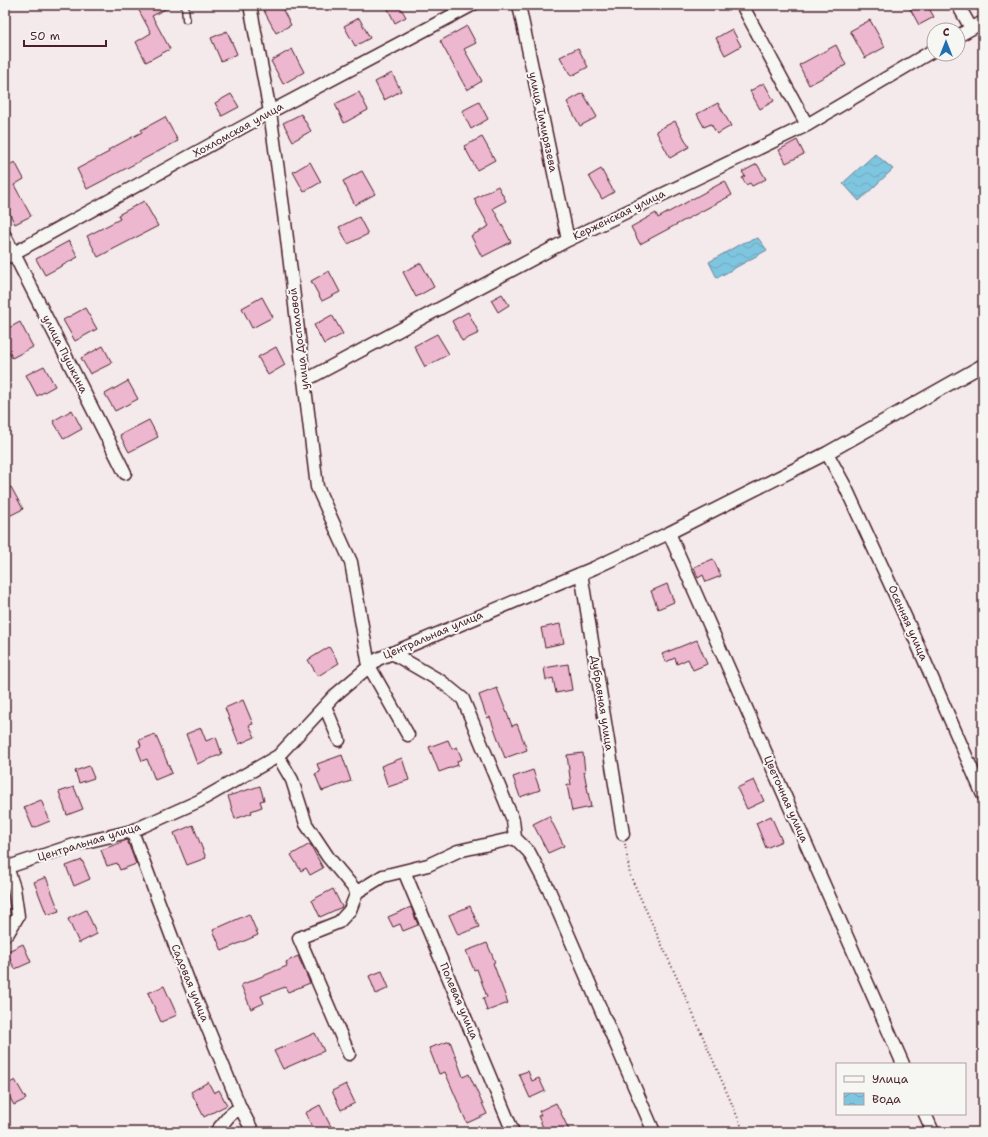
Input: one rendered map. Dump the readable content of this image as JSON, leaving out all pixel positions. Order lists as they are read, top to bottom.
{
  "streets": {
    "street": [
      "улица Тимирязева",
      "Хохломская улица",
      "Керженская улица",
      "улица Доспаловой",
      "улица Пушкина",
      "Осенняя улица",
      "Центральная улица",
      "Дубравная улица",
      "Цветочная улица",
      "Садовая улица",
      "Полевая улица"
    ]
  },
  "crossings": [
    ["улица Тимирязева", "Керженская улица"],
    ["Хохломская улица", "улица Доспаловой"],
    ["Хохломская улица", "улица Пушкина"],
    ["Керженская улица", "улица Доспаловой"],
    ["улица Доспаловой", "Центральная улица"],
    ["Осенняя улица", "Центральная улица"],
    ["Центральная улица", "Дубравная улица"],
    ["Центральная улица", "Цветочная улица"],
    ["Центральная улица", "Садовая улица"]
  ],
  "legend": ["Улица", "Вода"],
  "scale_bar": "50 m",
  "north": "top"
}
